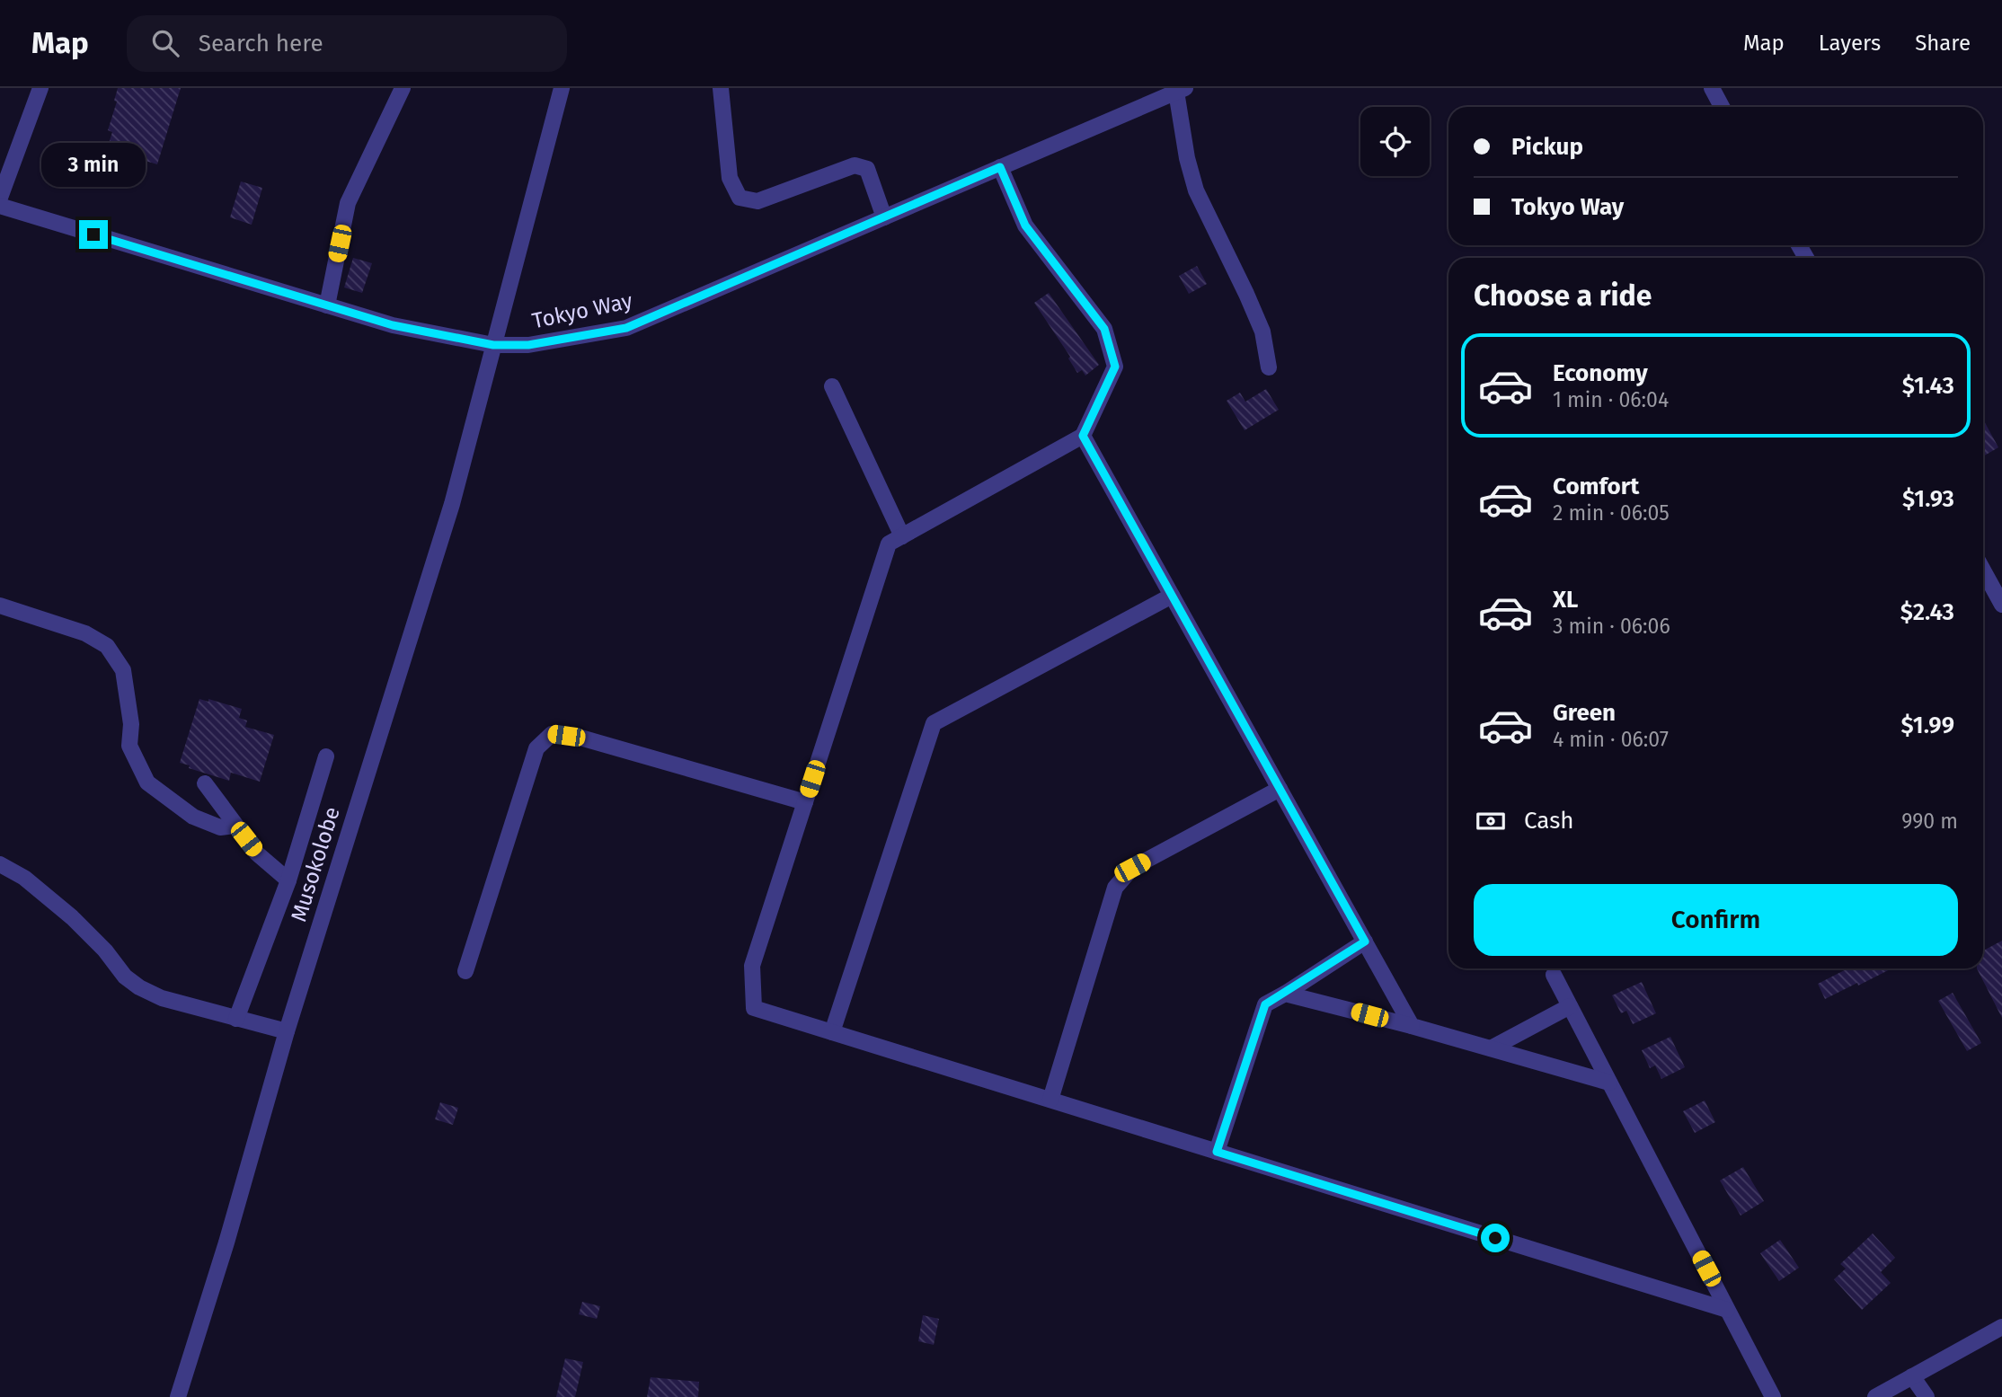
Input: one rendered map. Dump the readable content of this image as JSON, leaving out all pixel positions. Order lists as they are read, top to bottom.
{
  "streets": {
    "street": ["Tokyo Way", "Musokolobe"]
  },
  "crossings": [
    ["Tokyo Way", "Musokolobe"]
  ],
  "page": {
    "header": "Map",
    "search": "Search here",
    "nav": ["Map", "Layers", "Share"],
    "banner": ["Pickup", "Tokyo Way"],
    "bubble": "3 min",
    "heading": "Choose a ride",
    "list": [
      {
        "name": "Economy",
        "note": "1 min · 06:04",
        "value": "$1.43"
      },
      {
        "name": "Comfort",
        "note": "2 min · 06:05",
        "value": "$1.93"
      },
      {
        "name": "XL",
        "note": "3 min · 06:06",
        "value": "$2.43"
      },
      {
        "name": "Green",
        "note": "4 min · 06:07",
        "value": "$1.99"
      }
    ],
    "pay": ["Cash", "990 m"],
    "buttons": "Confirm"
  }
}
